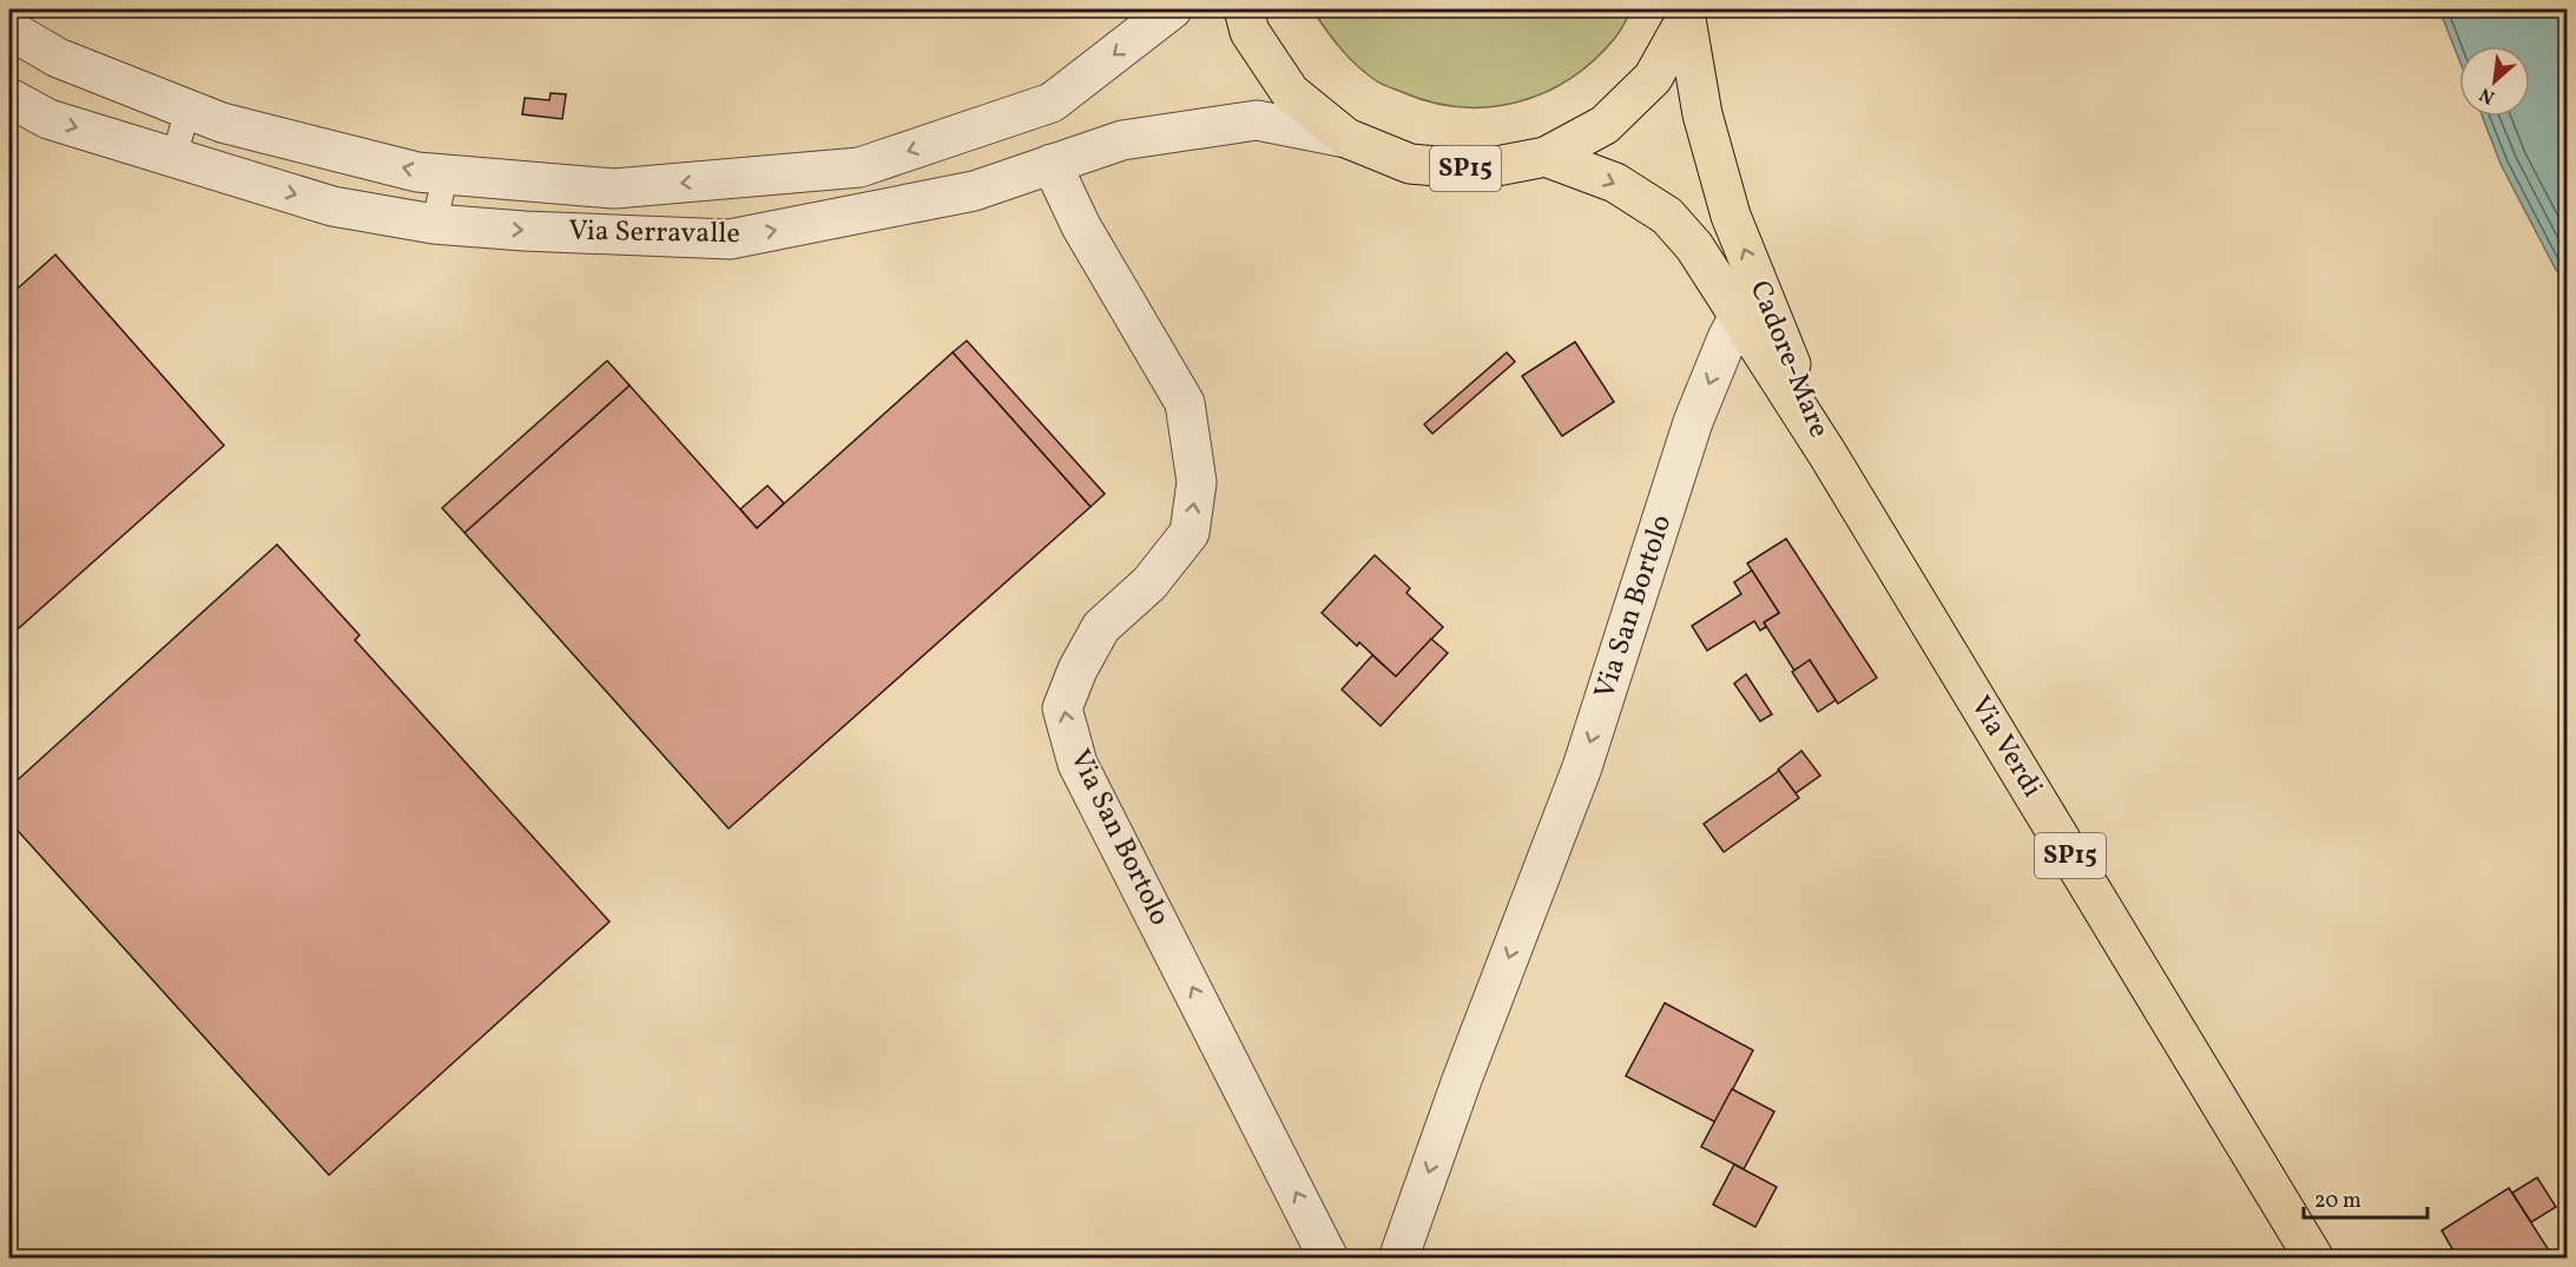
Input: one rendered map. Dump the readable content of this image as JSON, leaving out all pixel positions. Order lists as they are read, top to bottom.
{
  "streets": {
    "main road": ["SP15", "Cadore-Mare", "Via Verdi"],
    "street": ["Via Serravalle", "Via San Bortolo"]
  },
  "crossings": [
    ["SP15", "Via Serravalle"],
    ["SP15", "Cadore-Mare"],
    ["Via Serravalle", "Via San Bortolo"],
    ["Cadore-Mare", "Via San Bortolo"],
    ["Cadore-Mare", "Via Verdi"]
  ],
  "scale_bar": "20 m",
  "north": "bottom left"
}
